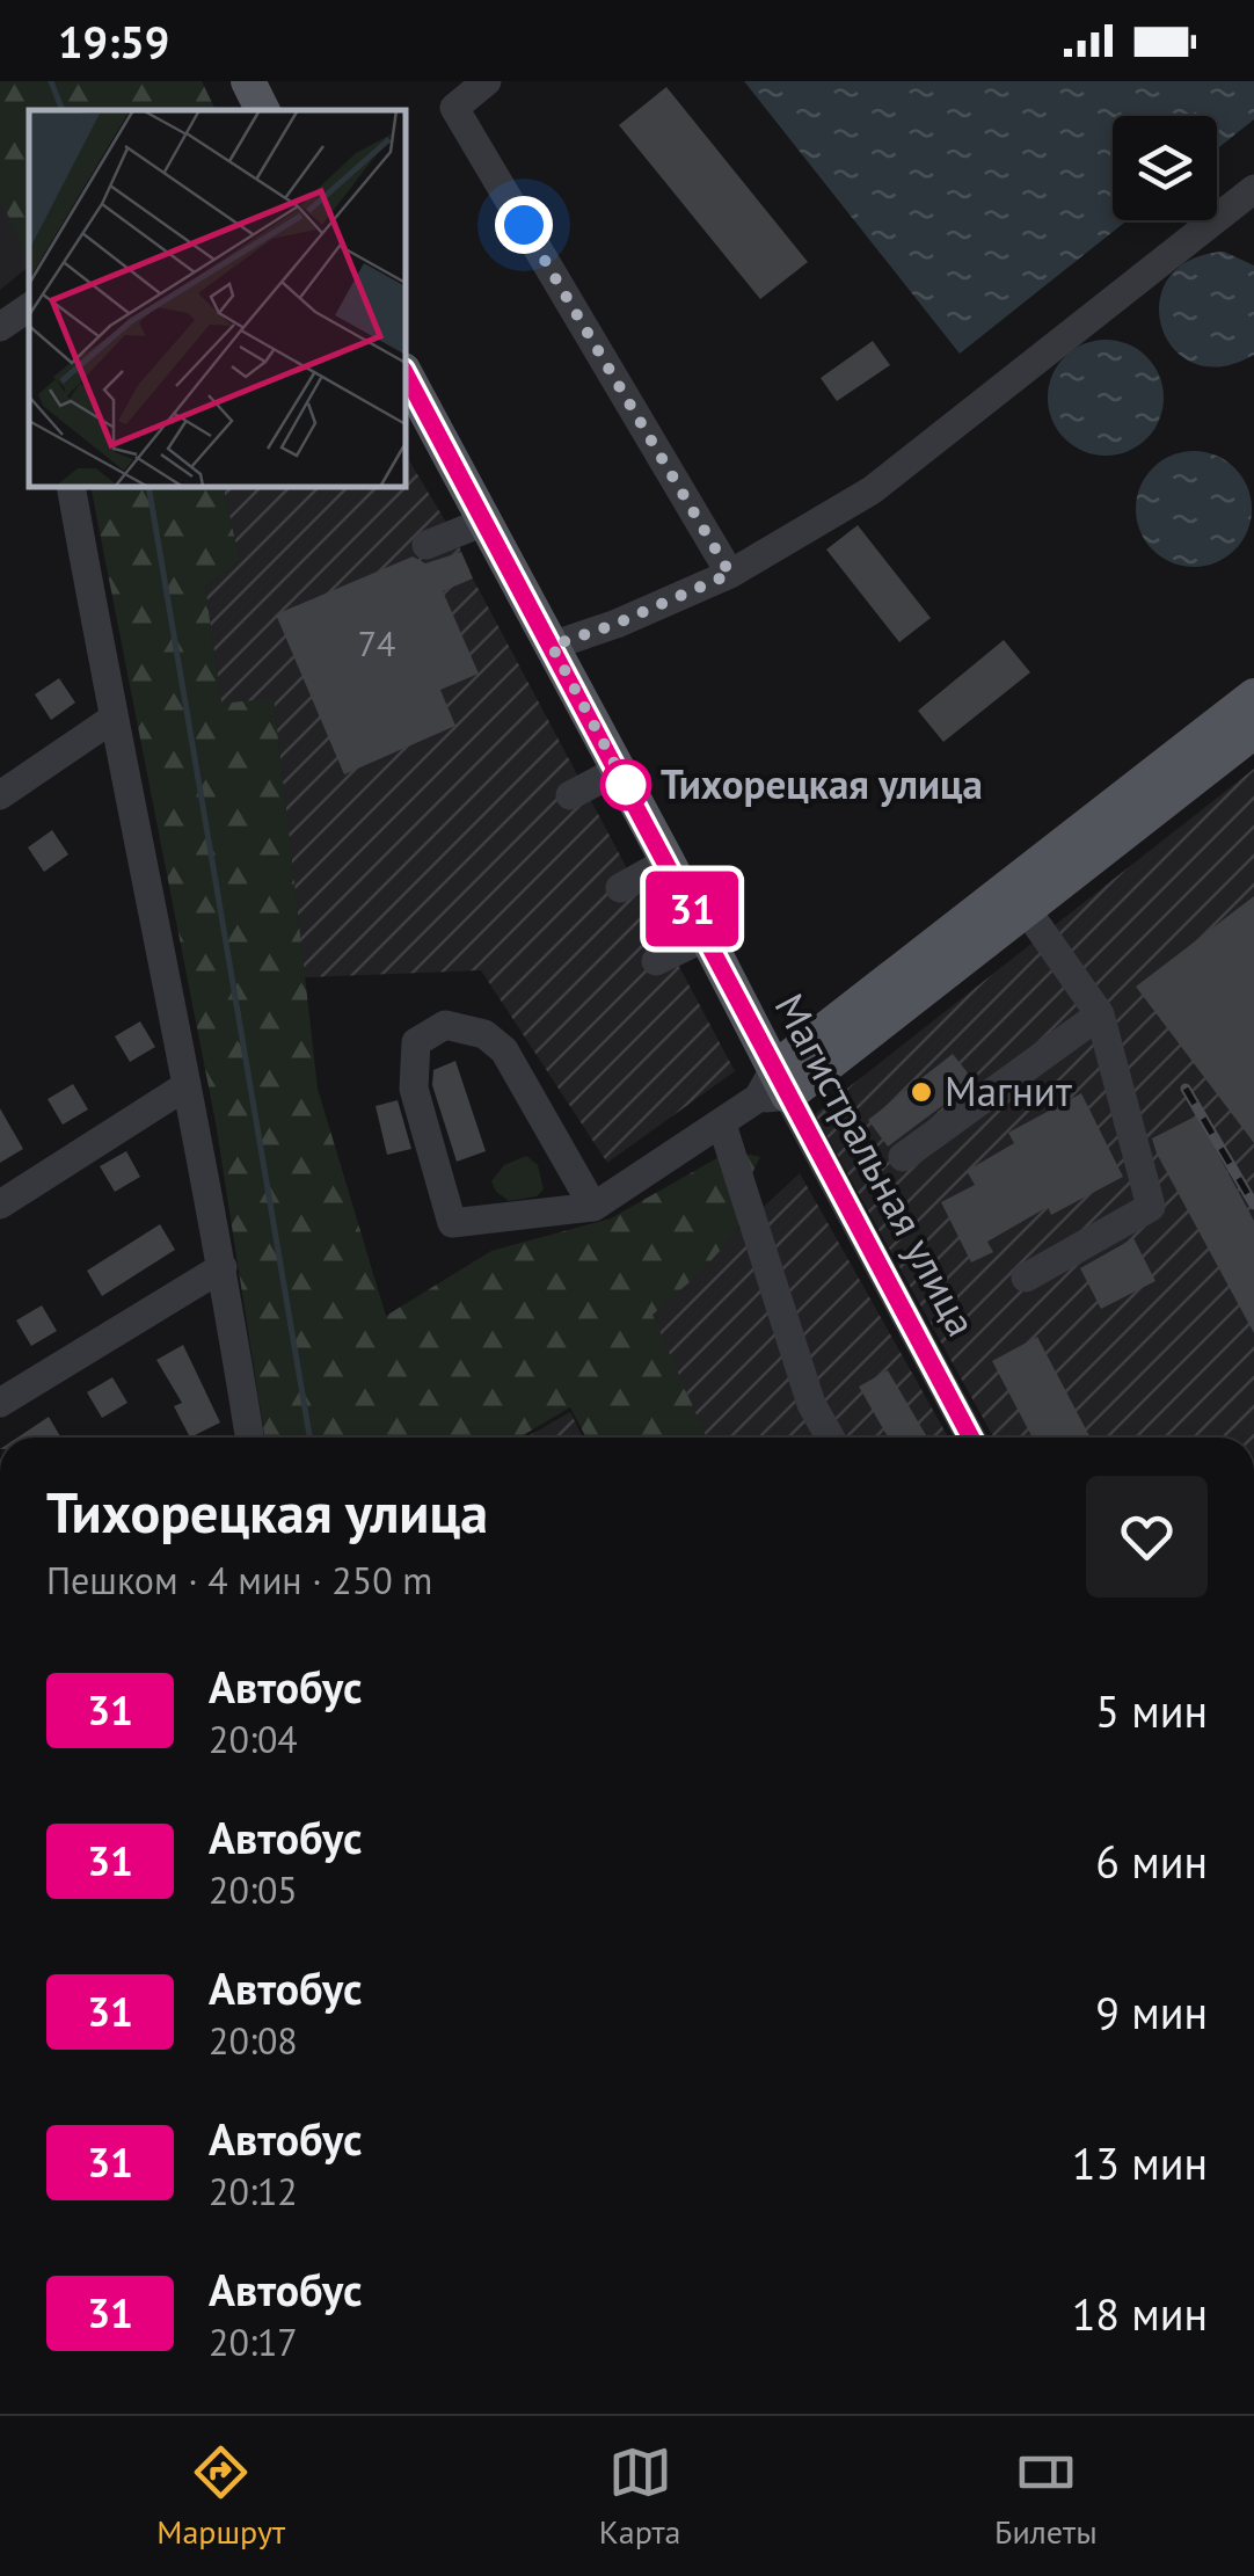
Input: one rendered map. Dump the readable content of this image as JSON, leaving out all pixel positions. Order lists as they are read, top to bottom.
{
  "streets": {
    "main road": ["Магистральная улица"]
  },
  "places": ["Тихорецкая улица", "Магнит"],
  "lines": ["bus line 31"],
  "house_numbers": ["74"],
  "page": {
    "status": "19:59",
    "on_map": "31",
    "heading": ["Тихорецкая улица", "Пешком · 4 мин · 250 m"],
    "list": [
      {
        "mark": "31",
        "name": "Автобус",
        "note": "20:04",
        "value": "5 мин"
      },
      {
        "mark": "31",
        "name": "Автобус",
        "note": "20:05",
        "value": "6 мин"
      },
      {
        "mark": "31",
        "name": "Автобус",
        "note": "20:08",
        "value": "9 мин"
      },
      {
        "mark": "31",
        "name": "Автобус",
        "note": "20:12",
        "value": "13 мин"
      },
      {
        "mark": "31",
        "name": "Автобус",
        "note": "20:17",
        "value": "18 мин"
      }
    ],
    "tabs": ["Маршрут", "Карта", "Билеты"]
  }
}
